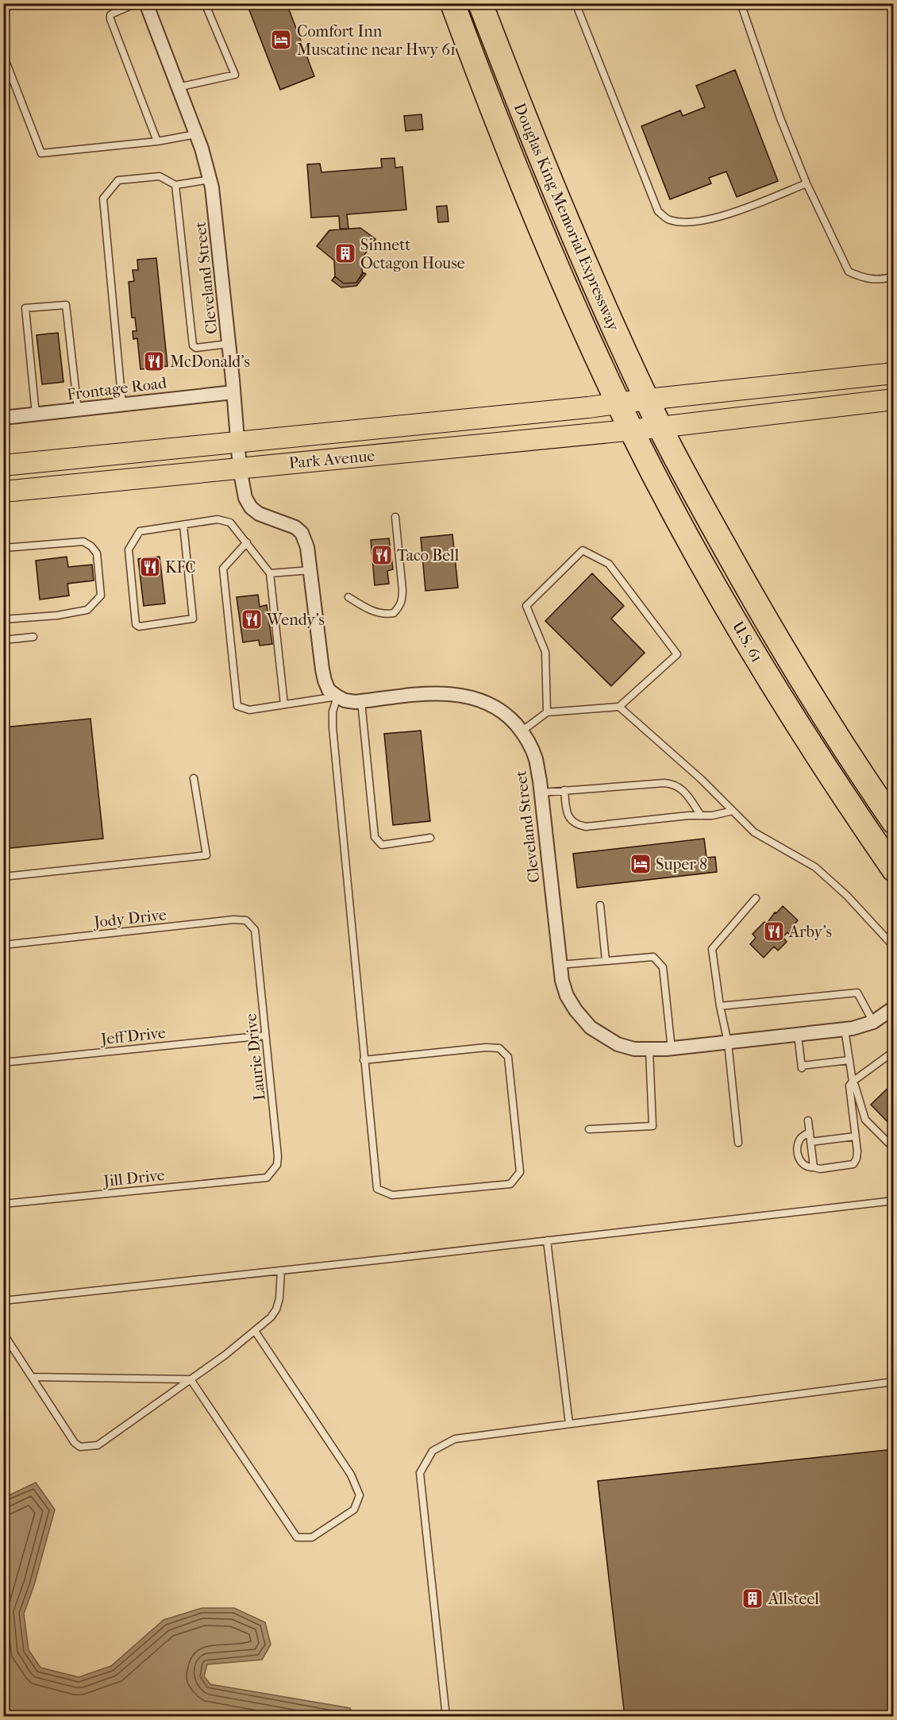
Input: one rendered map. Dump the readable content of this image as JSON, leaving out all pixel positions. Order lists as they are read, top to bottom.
{
  "streets": {
    "highway": ["Douglas King Memorial Expressway", "U.S. 61"],
    "main road": ["Park Avenue"],
    "street": ["Cleveland Street", "Frontage Road"],
    "lane": [
      "Jody Drive",
      "Jeff Drive",
      "Laurie Drive",
      "Jill Drive"
    ]
  },
  "crossings": [
    ["Douglas King Memorial Expressway", "Park Avenue"],
    ["Douglas King Memorial Expressway", "U.S. 61"],
    ["Cleveland Street", "Frontage Road"],
    ["Cleveland Street", "Park Avenue"],
    ["Park Avenue", "U.S. 61"],
    ["Jody Drive", "Laurie Drive"],
    ["Jeff Drive", "Laurie Drive"],
    ["Laurie Drive", "Jill Drive"]
  ],
  "places": {
    "hotel": ["Comfort Inn Muscatine near Hwy 61", "Super 8"],
    "building": ["Sinnett Octagon House", "Allsteel"],
    "restaurant": [
      "McDonald's",
      "Taco Bell",
      "KFC",
      "Wendy's",
      "Arby's"
    ]
  }
}
